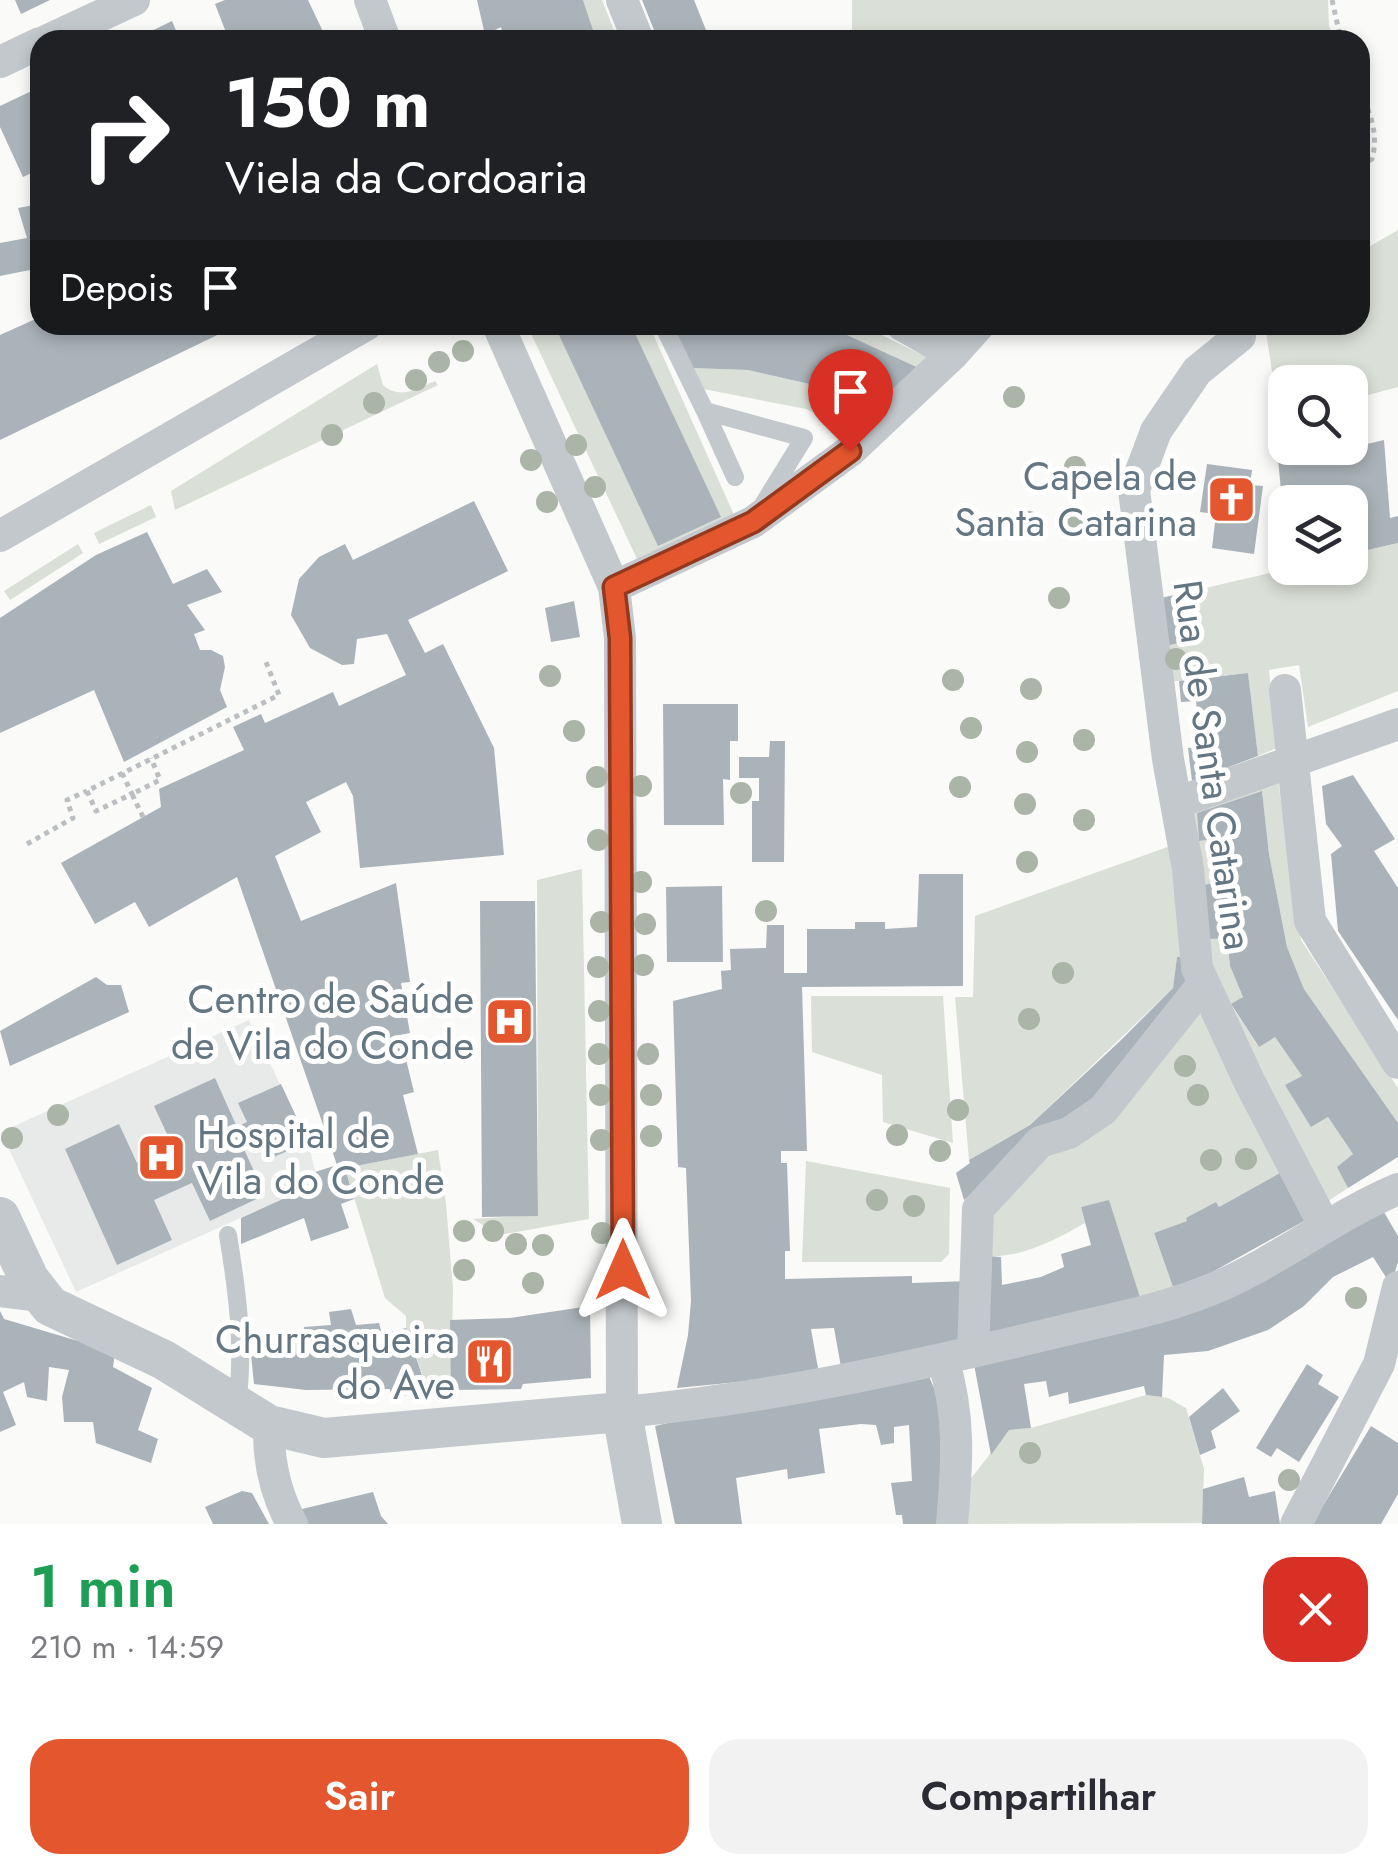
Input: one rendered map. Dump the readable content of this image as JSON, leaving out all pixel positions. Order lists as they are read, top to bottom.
{
  "streets": {
    "street": ["Rua de Santa Catarina"]
  },
  "places": {
    "church": ["Capela de Santa Catarina"],
    "hospital": ["Centro de Saúde de Vila do Conde", "Hospital de Vila do Conde"],
    "restaurant": ["Churrasqueira do Ave"]
  },
  "page": {
    "turn": ["150 m", "Viela da Cordoaria"],
    "then": "Depois",
    "heading": ["1 min", "210 m · 14:59"],
    "buttons": ["Sair", "Compartilhar"]
  }
}
